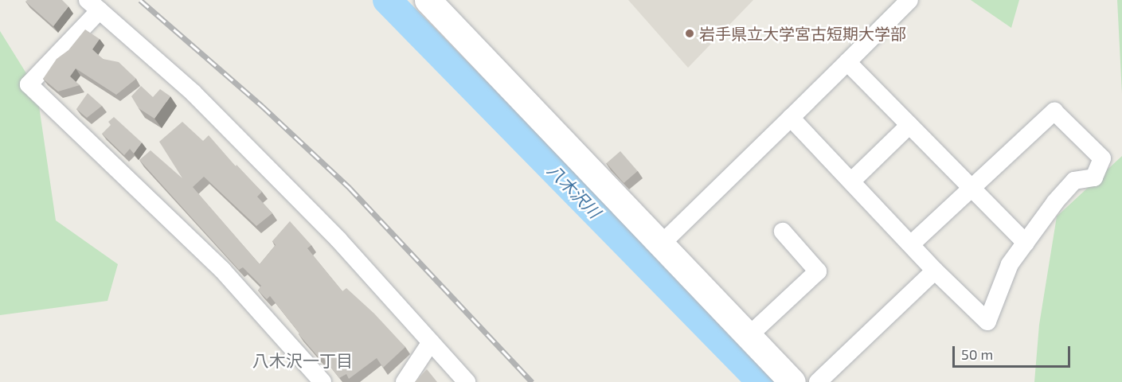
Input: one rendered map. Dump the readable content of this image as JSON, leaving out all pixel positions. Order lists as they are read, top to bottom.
{
  "districts": ["八木沢一丁目"],
  "water": ["八木沢川"],
  "places": ["岩手県立大学宮古短期大学部"],
  "scale_bar": "50 m"
}
